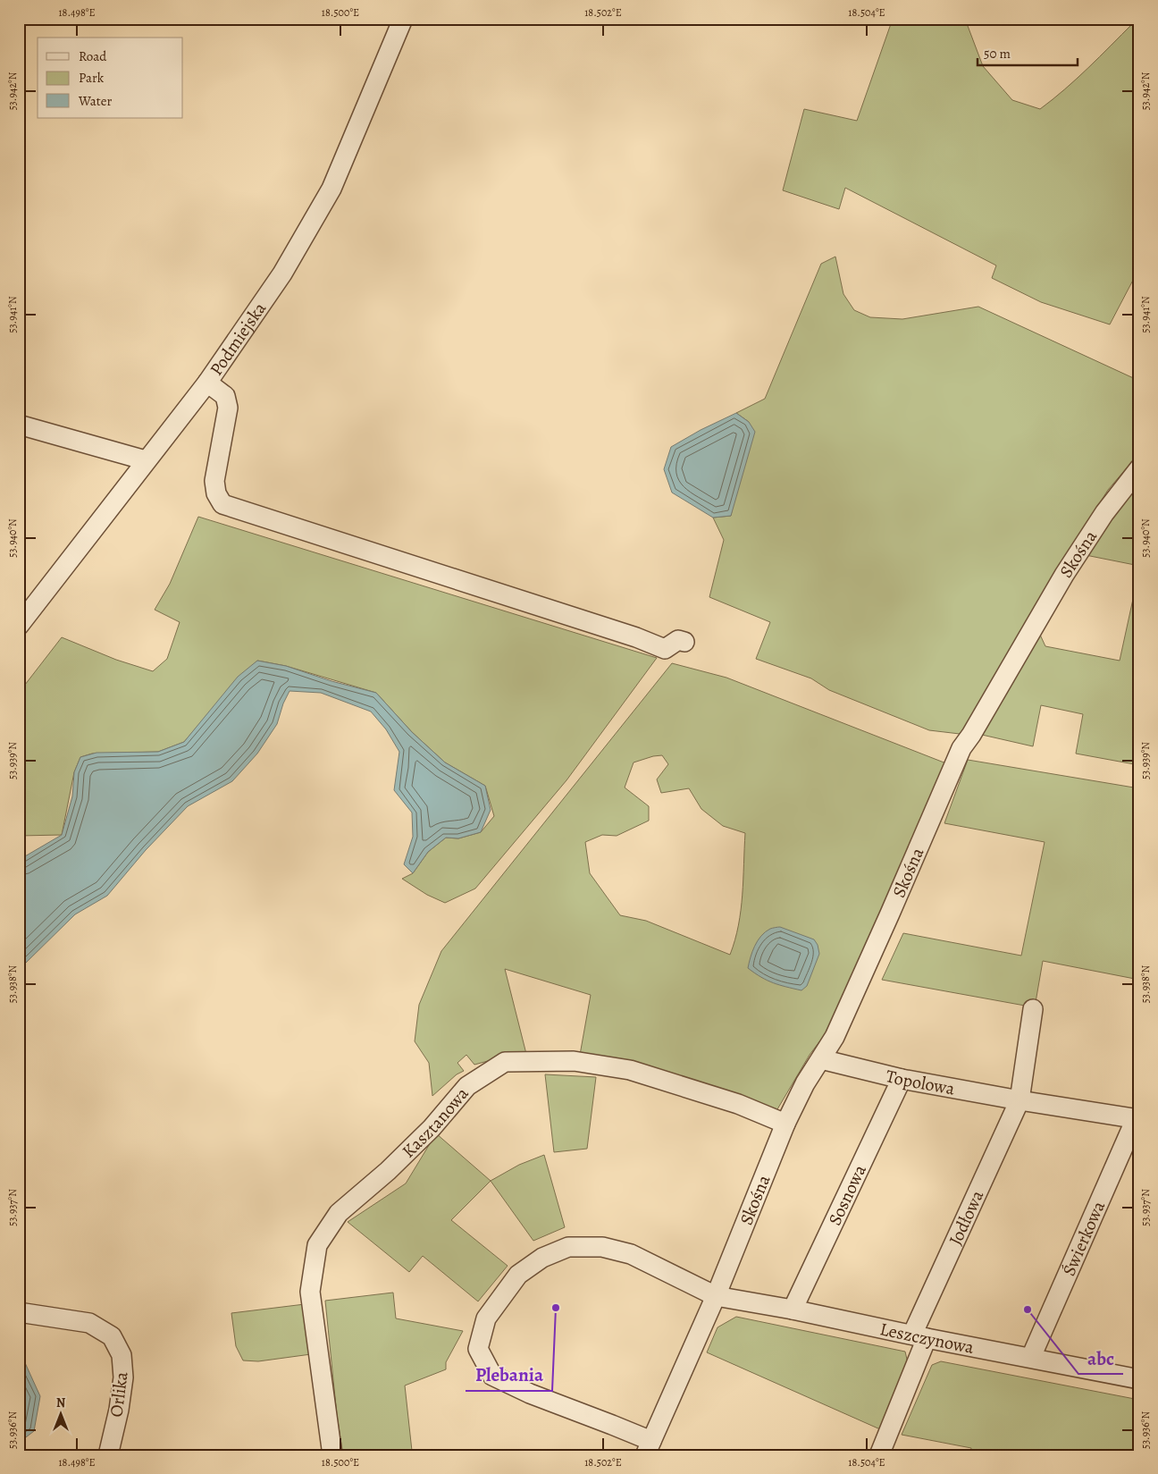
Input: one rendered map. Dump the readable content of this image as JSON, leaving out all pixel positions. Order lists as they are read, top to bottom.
{
  "streets": {
    "street": [
      "Podmiejska",
      "Skośna",
      "Topolowa",
      "Kasztanowa",
      "Sosnowa",
      "Jodłowa",
      "Świerkowa",
      "Leszczynowa",
      "Orlika"
    ]
  },
  "crossings": [
    ["Skośna", "Topolowa"],
    ["Skośna", "Kasztanowa"],
    ["Skośna", "Leszczynowa"],
    ["Topolowa", "Sosnowa"],
    ["Topolowa", "Jodłowa"],
    ["Topolowa", "Świerkowa"],
    ["Sosnowa", "Leszczynowa"],
    ["Jodłowa", "Leszczynowa"],
    ["Świerkowa", "Leszczynowa"]
  ],
  "places": ["Plebania", "abc"],
  "legend": ["Road", "Park", "Water"],
  "scale_bar": "50 m",
  "north": "top",
  "coordinates": [
    "18.498°E",
    "18.500°E",
    "18.502°E",
    "18.504°E",
    "53.942°N",
    "53.941°N",
    "53.940°N",
    "53.939°N",
    "53.938°N",
    "53.937°N",
    "53.936°N"
  ]
}
